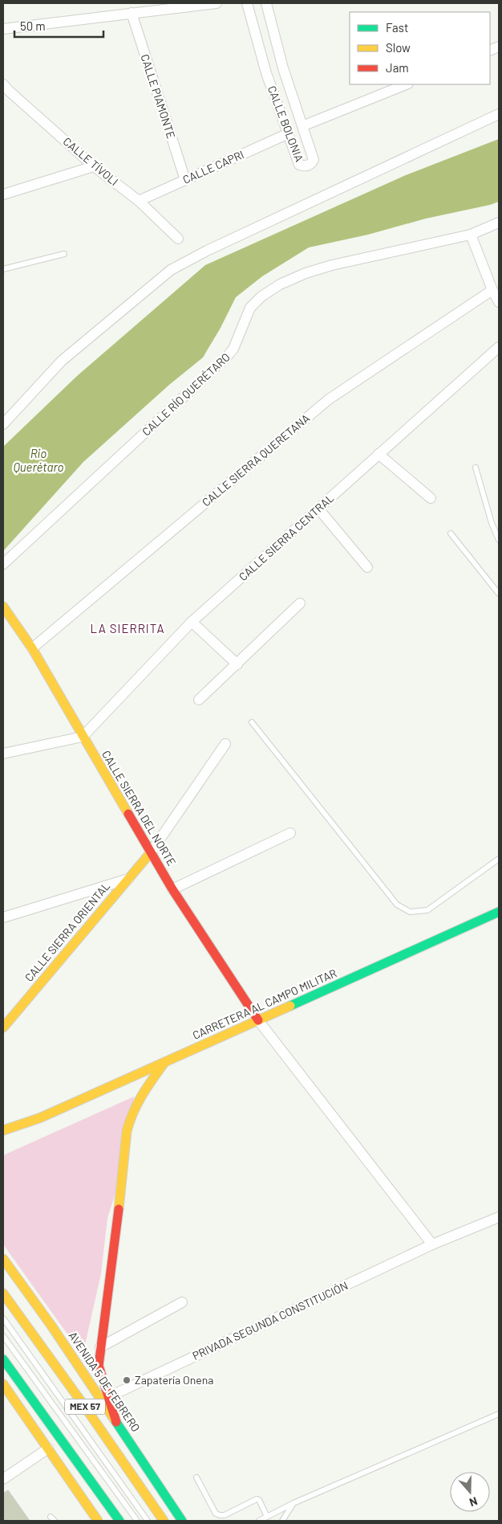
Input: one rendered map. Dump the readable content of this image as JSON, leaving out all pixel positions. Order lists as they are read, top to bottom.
{
  "streets": {
    "main road": [
      "CALLE SIERRA DEL NORTE",
      "CALLE SIERRA ORIENTAL",
      "CARRETERA AL CAMPO MILITAR",
      "AVENIDA 5 DE FEBRERO",
      "MEX 57"
    ],
    "street": [
      "CALLE PIAMONTE",
      "CALLE BOLONIA",
      "CALLE TÍVOLI",
      "CALLE CAPRI",
      "CALLE RÍO QUERÉTARO",
      "CALLE SIERRA QUERETANA",
      "CALLE SIERRA CENTRAL",
      "PRIVADA SEGUNDA CONSTITUCIÓN"
    ]
  },
  "crossings": [
    ["CALLE PIAMONTE", "CALLE CAPRI"],
    ["CALLE BOLONIA", "CALLE CAPRI"],
    ["CALLE TÍVOLI", "CALLE CAPRI"],
    ["CALLE SIERRA QUERETANA", "CALLE SIERRA DEL NORTE"],
    ["CALLE SIERRA CENTRAL", "CALLE SIERRA DEL NORTE"],
    ["CALLE SIERRA DEL NORTE", "CALLE SIERRA ORIENTAL"],
    ["CALLE SIERRA DEL NORTE", "CARRETERA AL CAMPO MILITAR"]
  ],
  "districts": ["LA SIERRITA"],
  "water": ["Rio Querétaro"],
  "places": ["Zapatería Onena"],
  "legend": ["Fast", "Slow", "Jam"],
  "scale_bar": "50 m",
  "north": "bottom"
}
